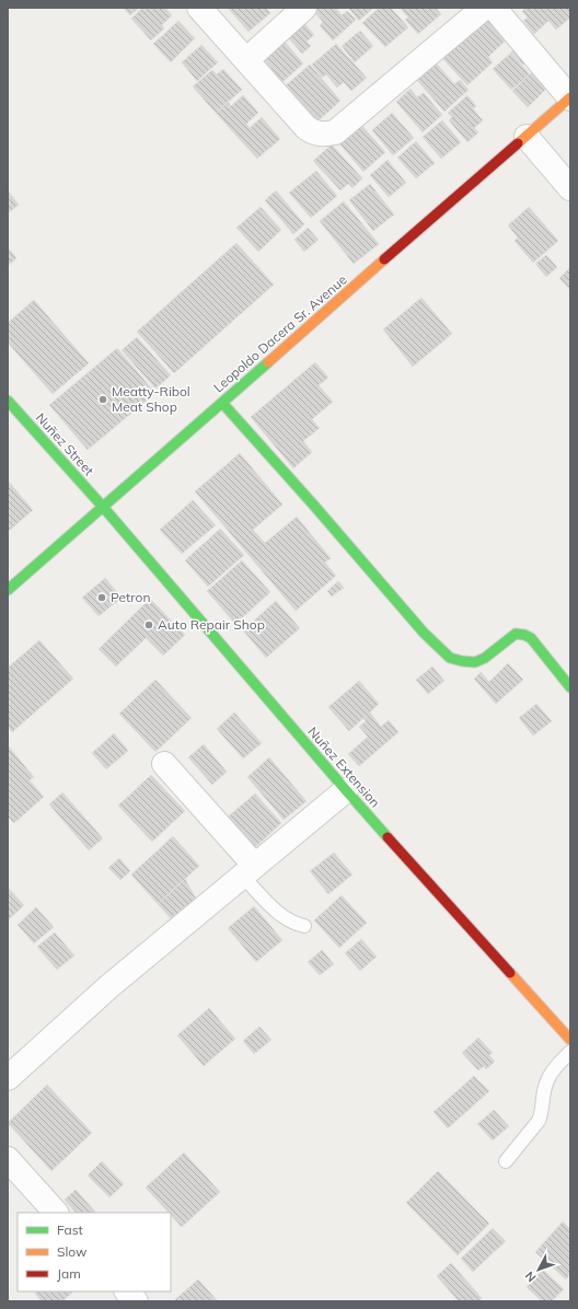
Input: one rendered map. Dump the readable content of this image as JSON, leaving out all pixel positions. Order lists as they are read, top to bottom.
{
  "streets": {
    "street": ["Leopoldo Dacera Sr. Avenue", "Nuñez Street", "Nuñez Extension"]
  },
  "crossings": [
    ["Leopoldo Dacera Sr. Avenue", "Nuñez Street"],
    ["Leopoldo Dacera Sr. Avenue", "Nuñez Extension"],
    ["Nuñez Street", "Nuñez Extension"]
  ],
  "places": ["Meatty-Ribol Meat Shop", "Petron", "Auto Repair Shop"],
  "legend": ["Fast", "Slow", "Jam"],
  "north": "bottom left"
}
